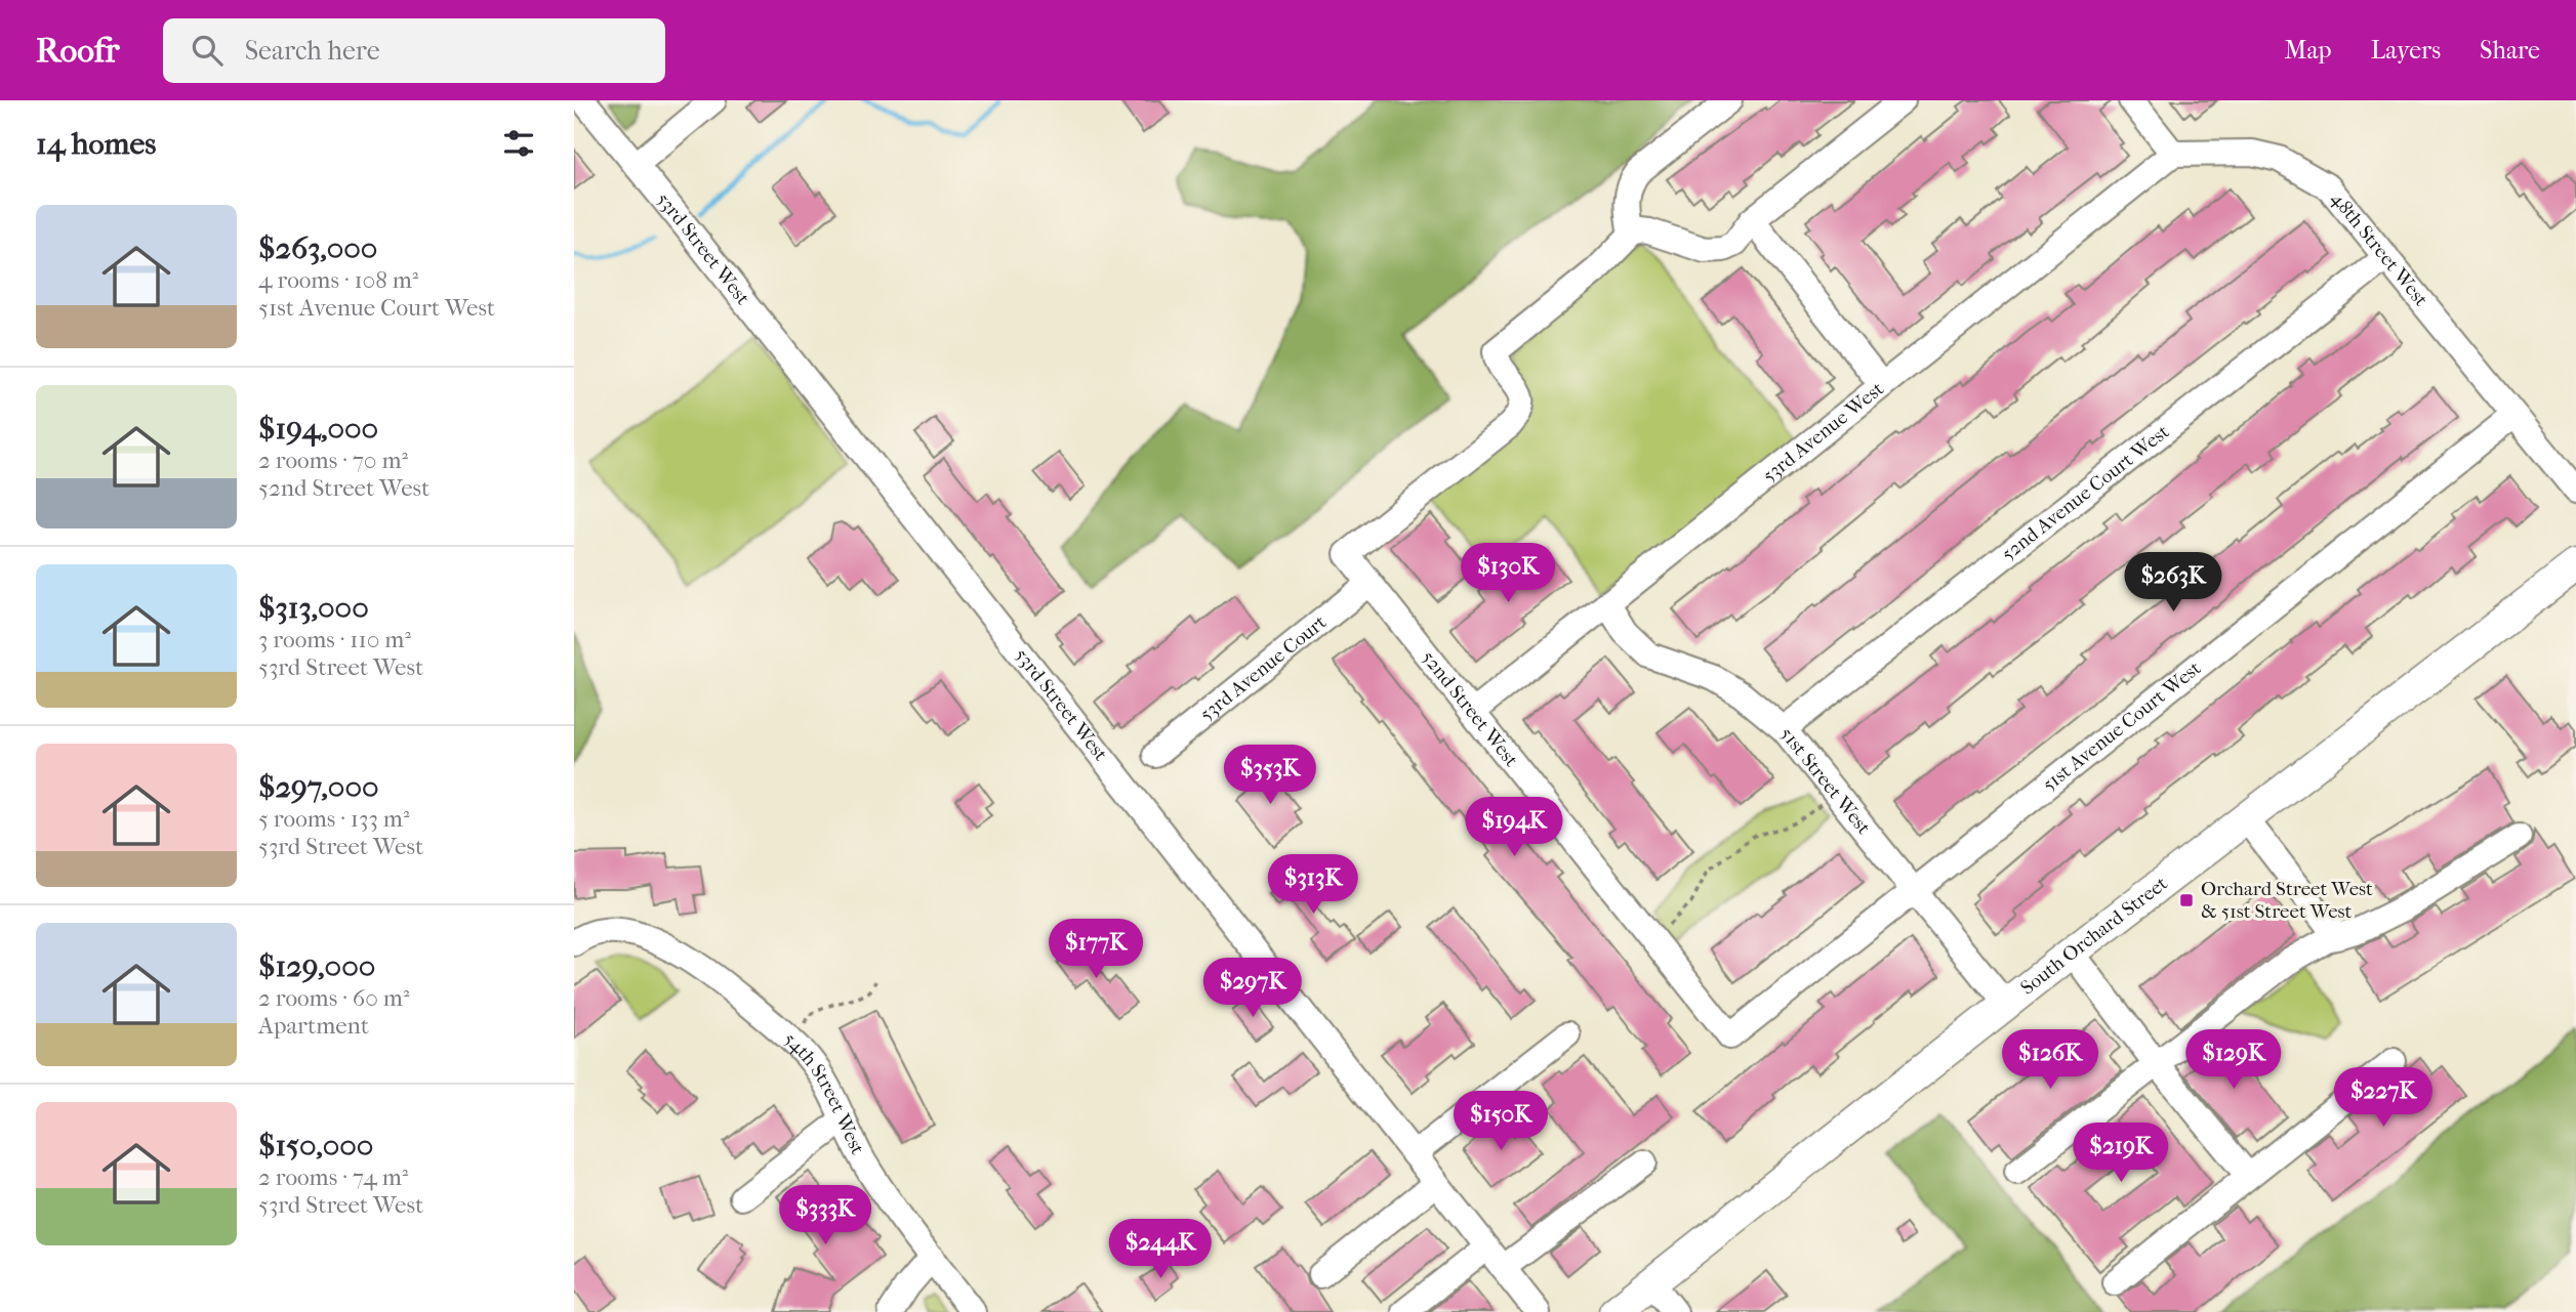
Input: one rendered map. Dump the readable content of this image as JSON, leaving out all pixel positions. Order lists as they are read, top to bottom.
{
  "streets": {
    "main road": ["South Orchard Street"],
    "street": [
      "53rd Street West",
      "48th Street West",
      "53rd Avenue West",
      "52nd Avenue Court West",
      "53rd Avenue Court",
      "52nd Street West",
      "51st Avenue Court West",
      "51st Street West",
      "54th Street West"
    ]
  },
  "crossings": [
    ["48th Street West", "53rd Avenue West"],
    ["48th Street West", "52nd Avenue Court West"],
    ["48th Street West", "51st Avenue Court West"],
    ["53rd Avenue West", "52nd Street West"],
    ["53rd Avenue West", "51st Street West"],
    ["52nd Avenue Court West", "51st Street West"],
    ["53rd Avenue Court", "52nd Street West"],
    ["52nd Street West", "51st Avenue Court West"],
    ["51st Avenue Court West", "51st Street West"],
    ["51st Street West", "South Orchard Street"]
  ],
  "places": {
    "transit": ["Orchard Street West & 51st Street West"]
  },
  "page": {
    "header": "Roofr",
    "search": "Search here",
    "nav": ["Map", "Layers", "Share"],
    "heading": "14 homes",
    "list": [
      {
        "name": "$263,000",
        "note": "4 rooms · 108 m² · 51st Avenue Court West"
      },
      {
        "name": "$194,000",
        "note": "2 rooms · 70 m² · 52nd Street West"
      },
      {
        "name": "$313,000",
        "note": "3 rooms · 110 m² · 53rd Street West"
      },
      {
        "name": "$297,000",
        "note": "5 rooms · 133 m² · 53rd Street West"
      },
      {
        "name": "$129,000",
        "note": "2 rooms · 60 m² · Apartment"
      },
      {
        "name": "$150,000",
        "note": "2 rooms · 74 m² · 53rd Street West"
      }
    ],
    "price": [
      "$130K",
      "$263K",
      "$353K",
      "$194K",
      "$313K",
      "$177K",
      "$297K",
      "$126K",
      "$129K",
      "$227K",
      "$150K",
      "$219K",
      "$333K",
      "$244K"
    ]
  }
}
